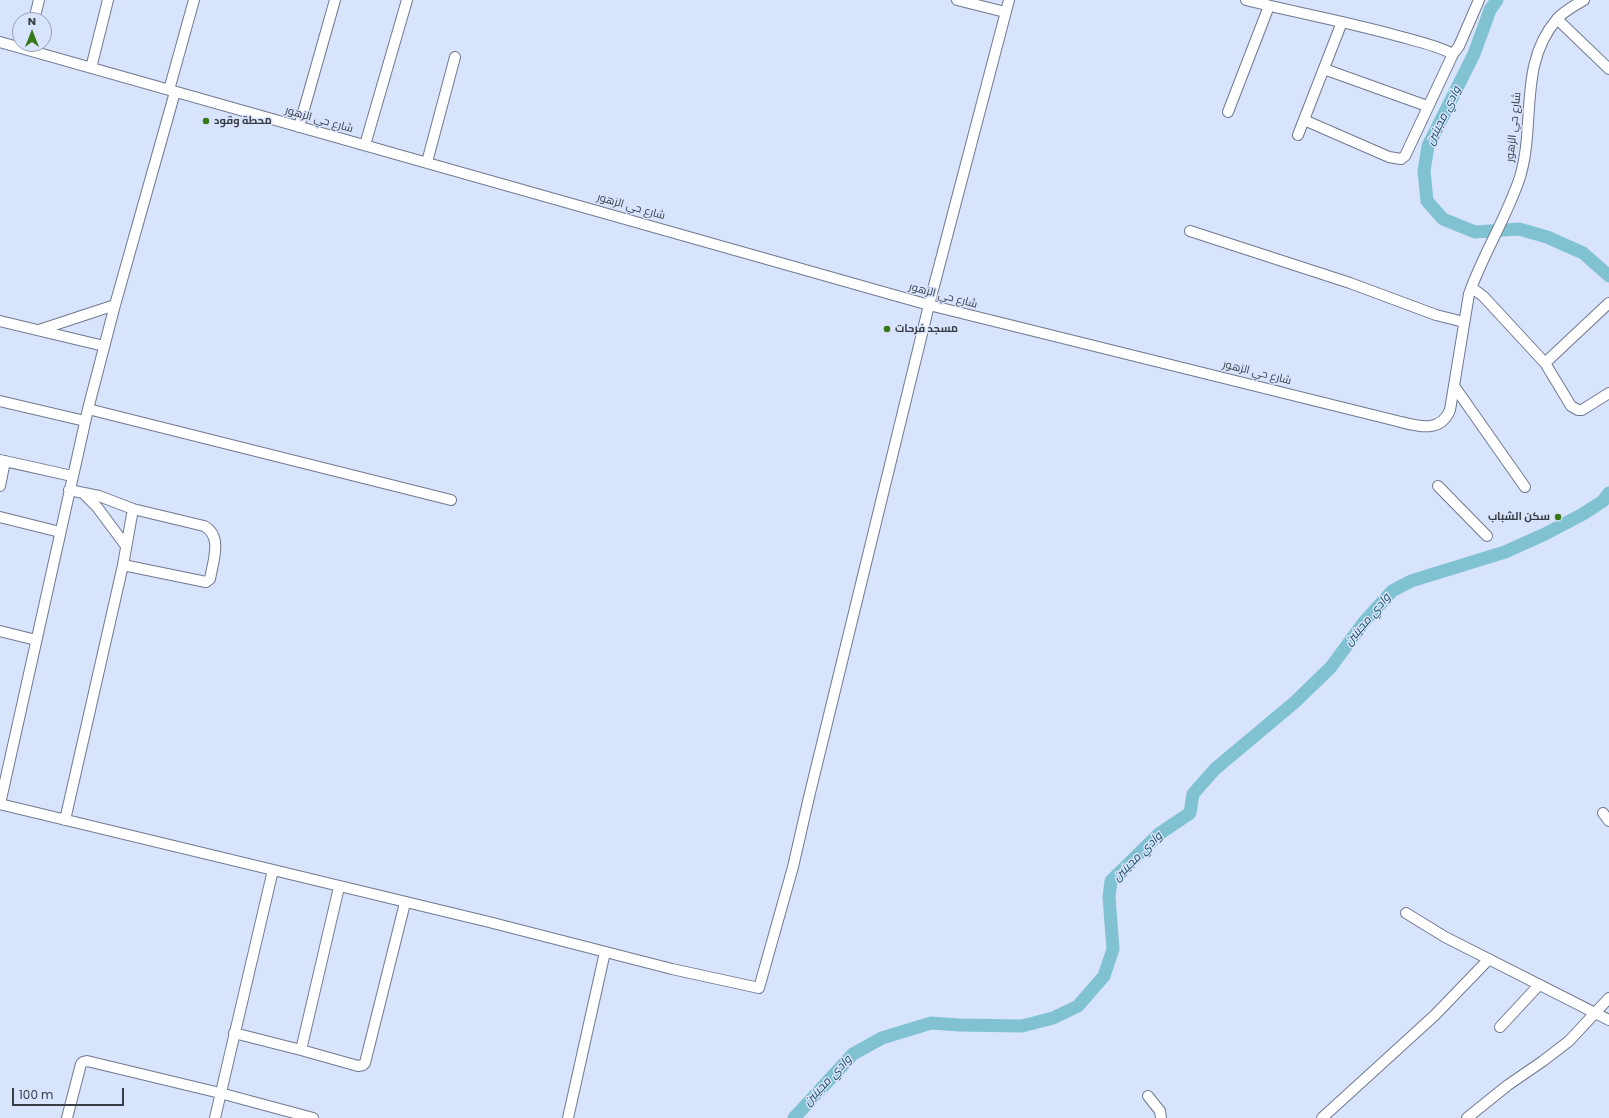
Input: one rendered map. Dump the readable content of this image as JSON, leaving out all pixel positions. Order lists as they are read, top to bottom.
{
  "streets": {
    "street": ["شارع حي الزهور"]
  },
  "water": ["وادي مجينين"],
  "places": ["محطة وقود", "مسجد فرحات", "سكن الشباب"],
  "scale_bar": "100 m",
  "north": "top"
}
